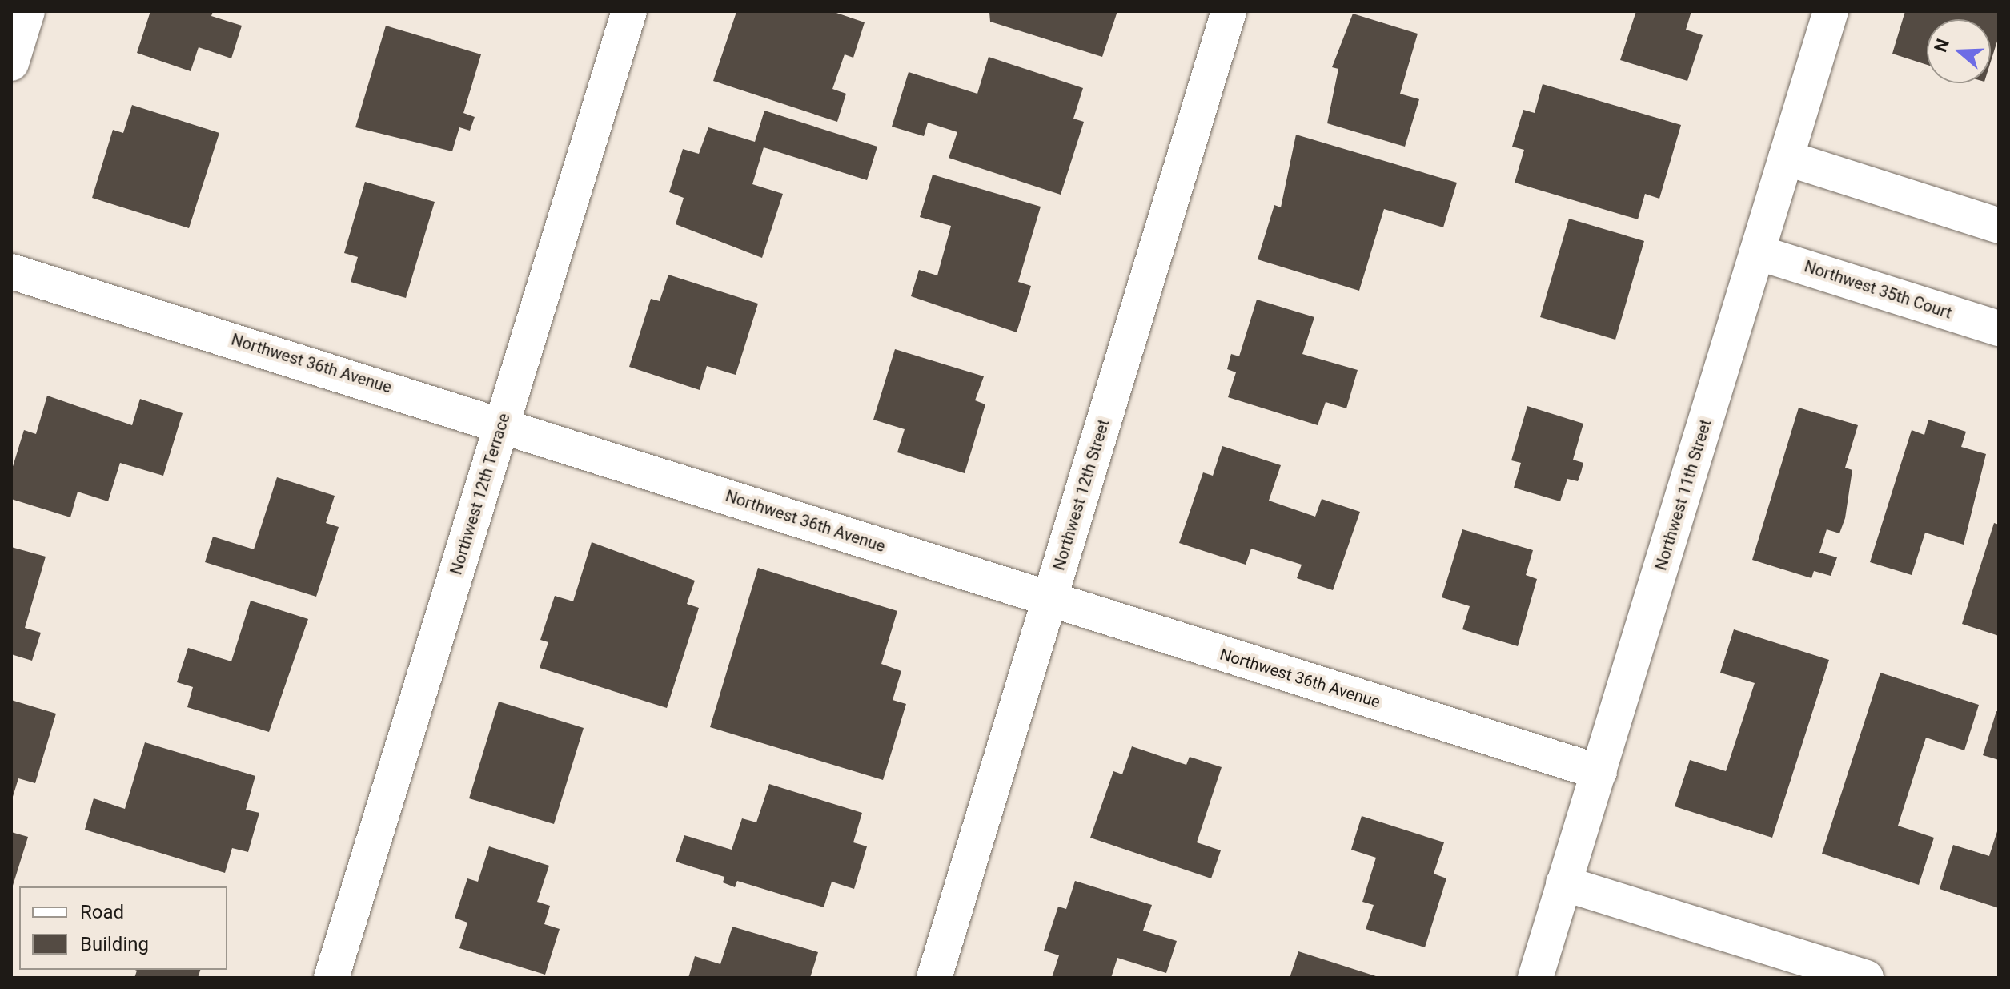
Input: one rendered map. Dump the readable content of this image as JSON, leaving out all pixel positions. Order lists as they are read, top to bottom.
{
  "streets": {
    "street": [
      "Northwest 35th Court",
      "Northwest 36th Avenue",
      "Northwest 12th Terrace",
      "Northwest 12th Street",
      "Northwest 11th Street"
    ]
  },
  "crossings": [
    ["Northwest 35th Court", "Northwest 11th Street"],
    ["Northwest 36th Avenue", "Northwest 12th Terrace"],
    ["Northwest 36th Avenue", "Northwest 12th Street"],
    ["Northwest 36th Avenue", "Northwest 11th Street"]
  ],
  "legend": ["Road", "Building"],
  "north": "left"
}
